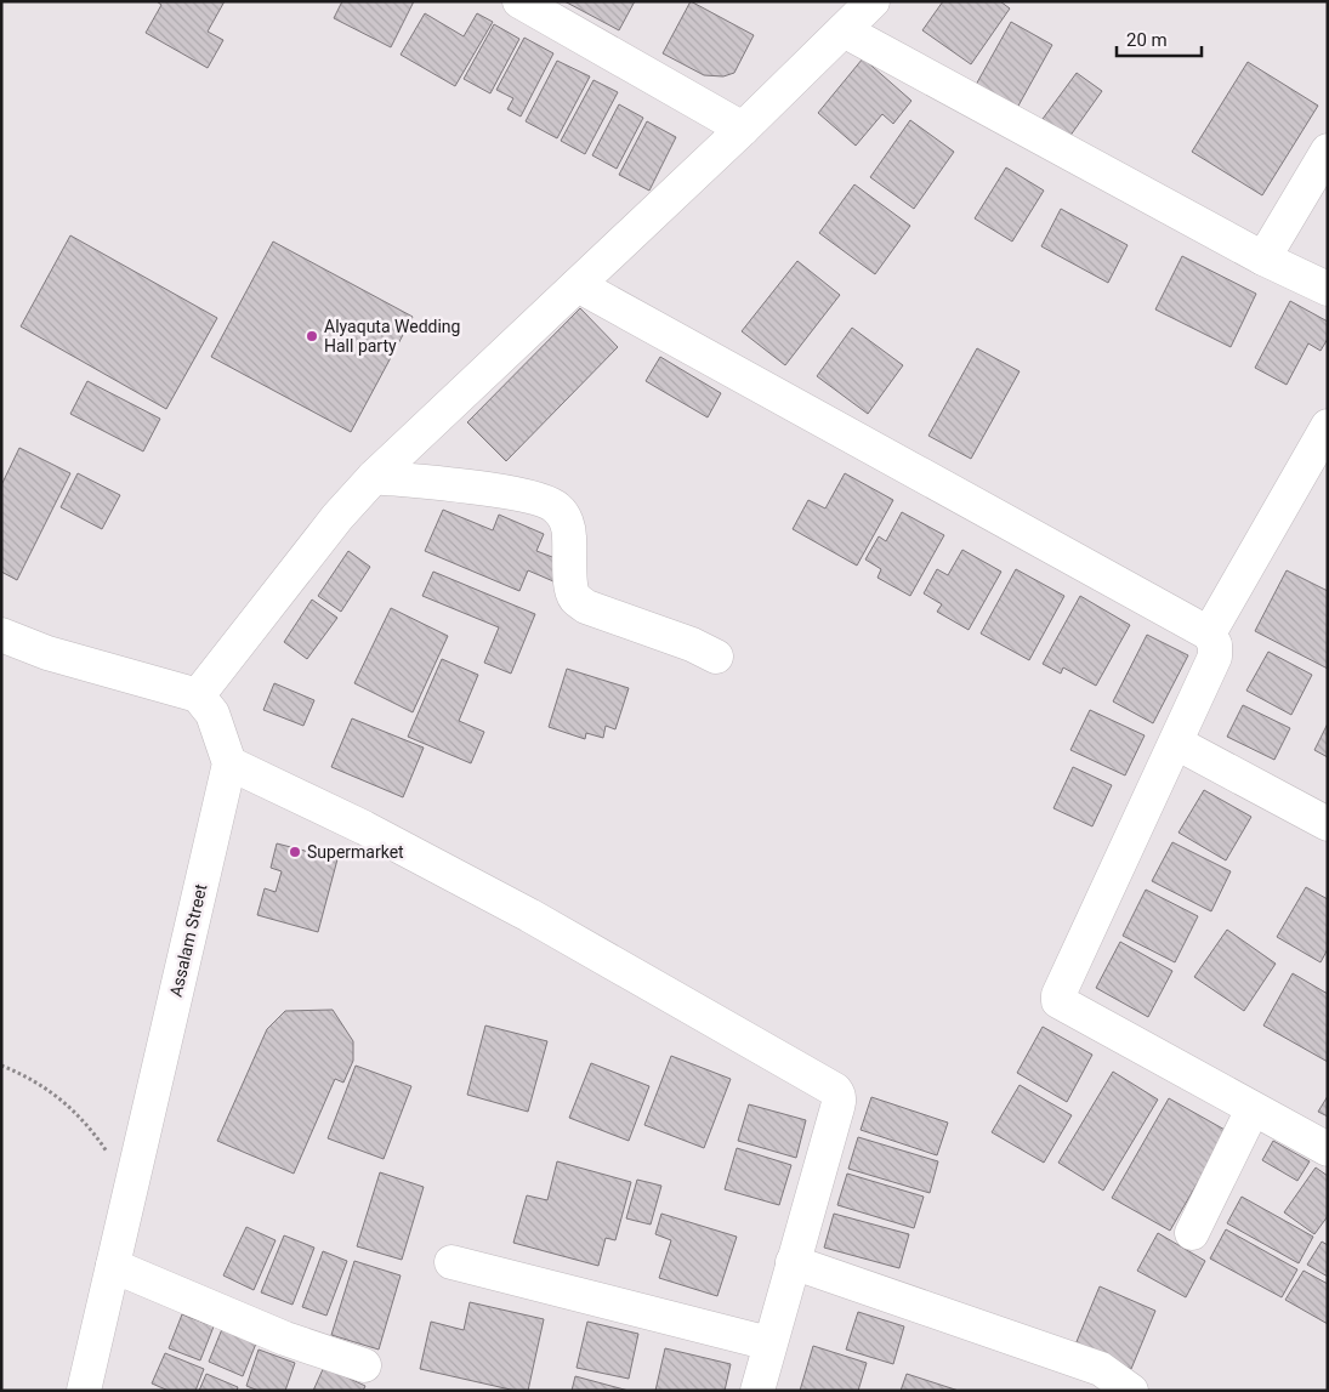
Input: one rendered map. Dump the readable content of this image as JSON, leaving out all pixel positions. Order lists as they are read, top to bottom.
{
  "streets": {
    "street": ["Assalam Street"]
  },
  "places": ["Alyaquta Wedding Hall party", "Supermarket"],
  "scale_bar": "20 m"
}
